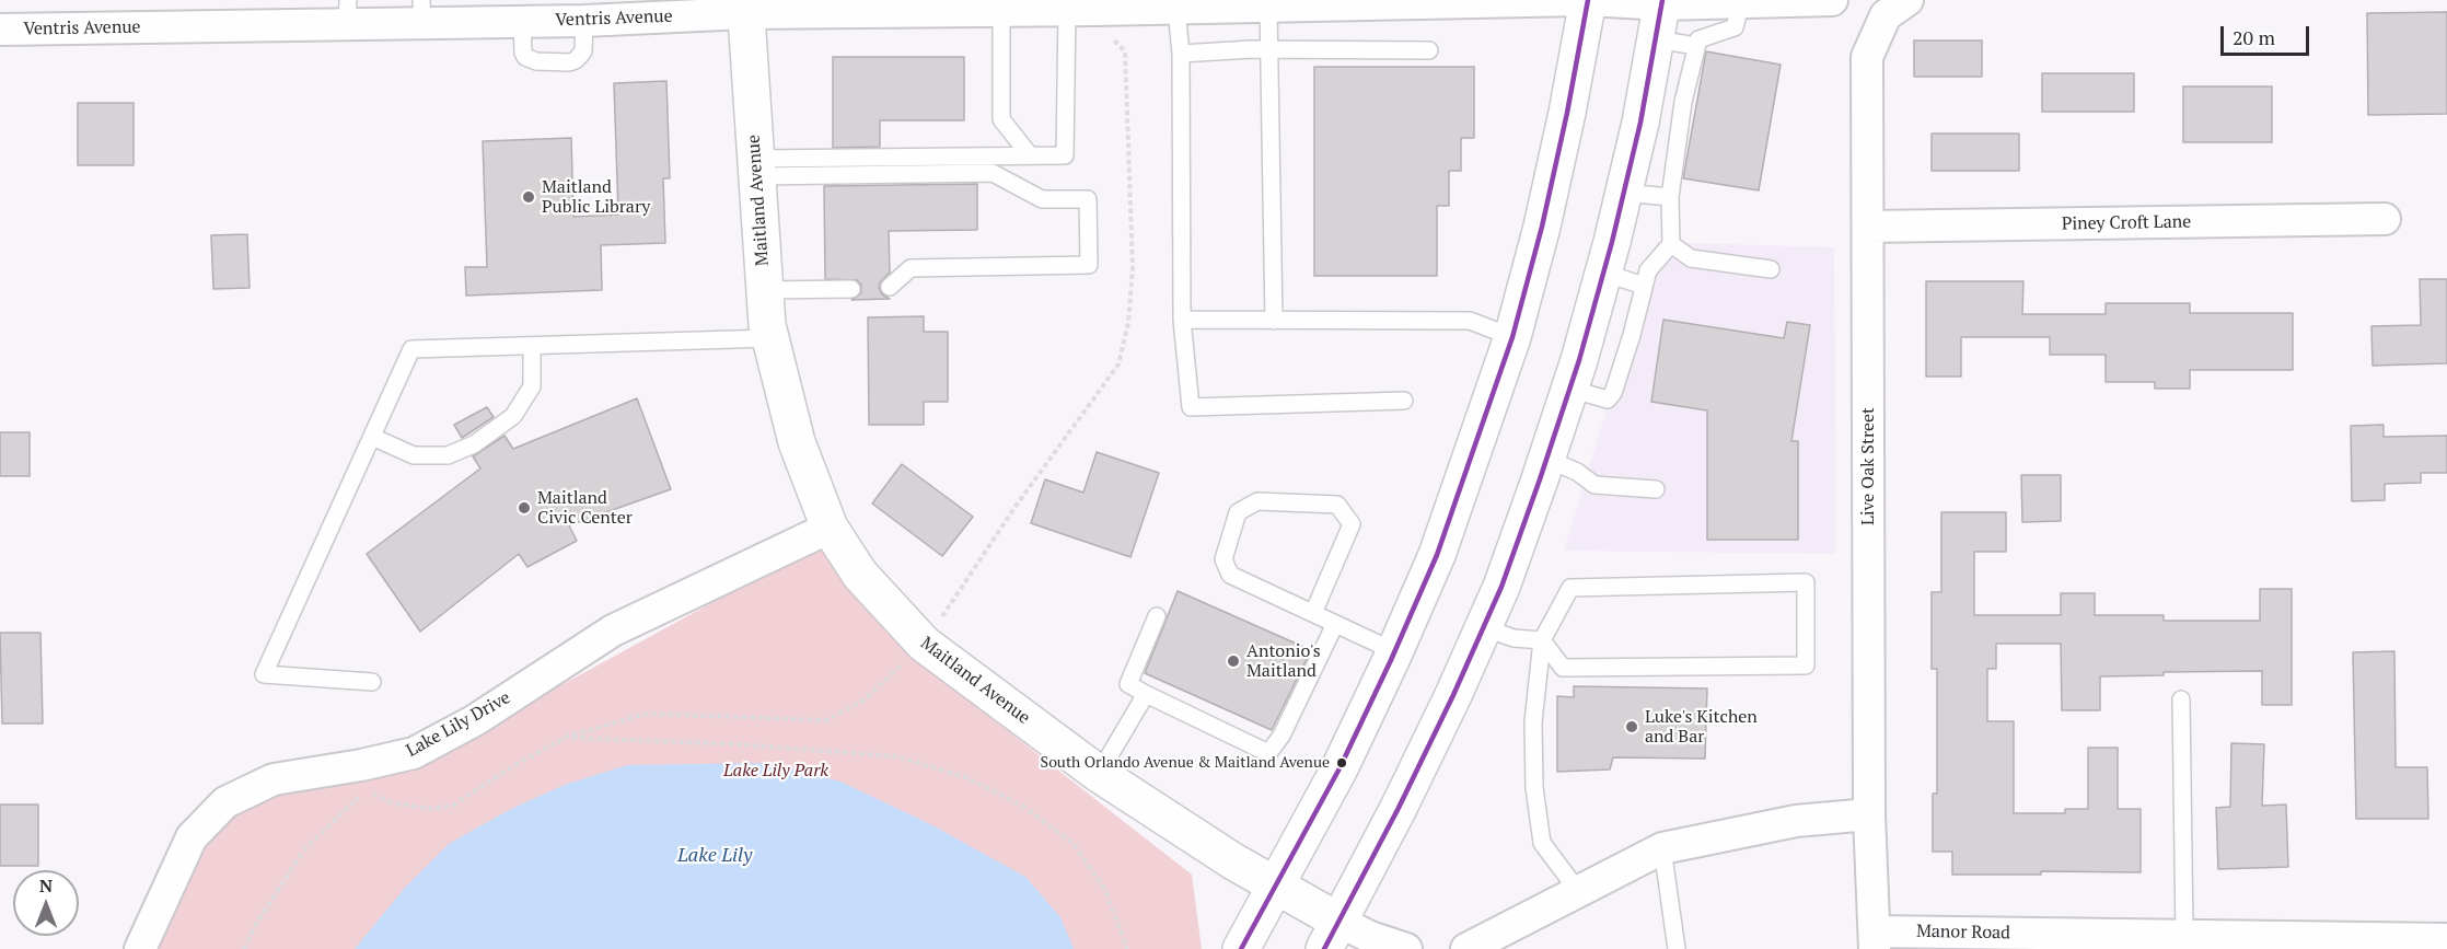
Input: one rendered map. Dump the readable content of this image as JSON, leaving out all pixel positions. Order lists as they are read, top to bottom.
{
  "streets": {
    "main road": ["Maitland Avenue"],
    "street": [
      "Ventris Avenue",
      "Piney Croft Lane",
      "Live Oak Street",
      "Lake Lily Drive",
      "Manor Road"
    ]
  },
  "crossings": [
    ["Ventris Avenue", "Maitland Avenue"],
    ["Maitland Avenue", "Lake Lily Drive"],
    ["Piney Croft Lane", "Live Oak Street"],
    ["Live Oak Street", "Manor Road"]
  ],
  "water": ["Lake Lily"],
  "parks": ["Lake Lily Park"],
  "places": [
    "Maitland Public Library",
    "Maitland Civic Center",
    "Antonio's Maitland",
    "Luke's Kitchen and Bar",
    "South Orlando Avenue & Maitland Avenue"
  ],
  "scale_bar": "20 m",
  "north": "top"
}
